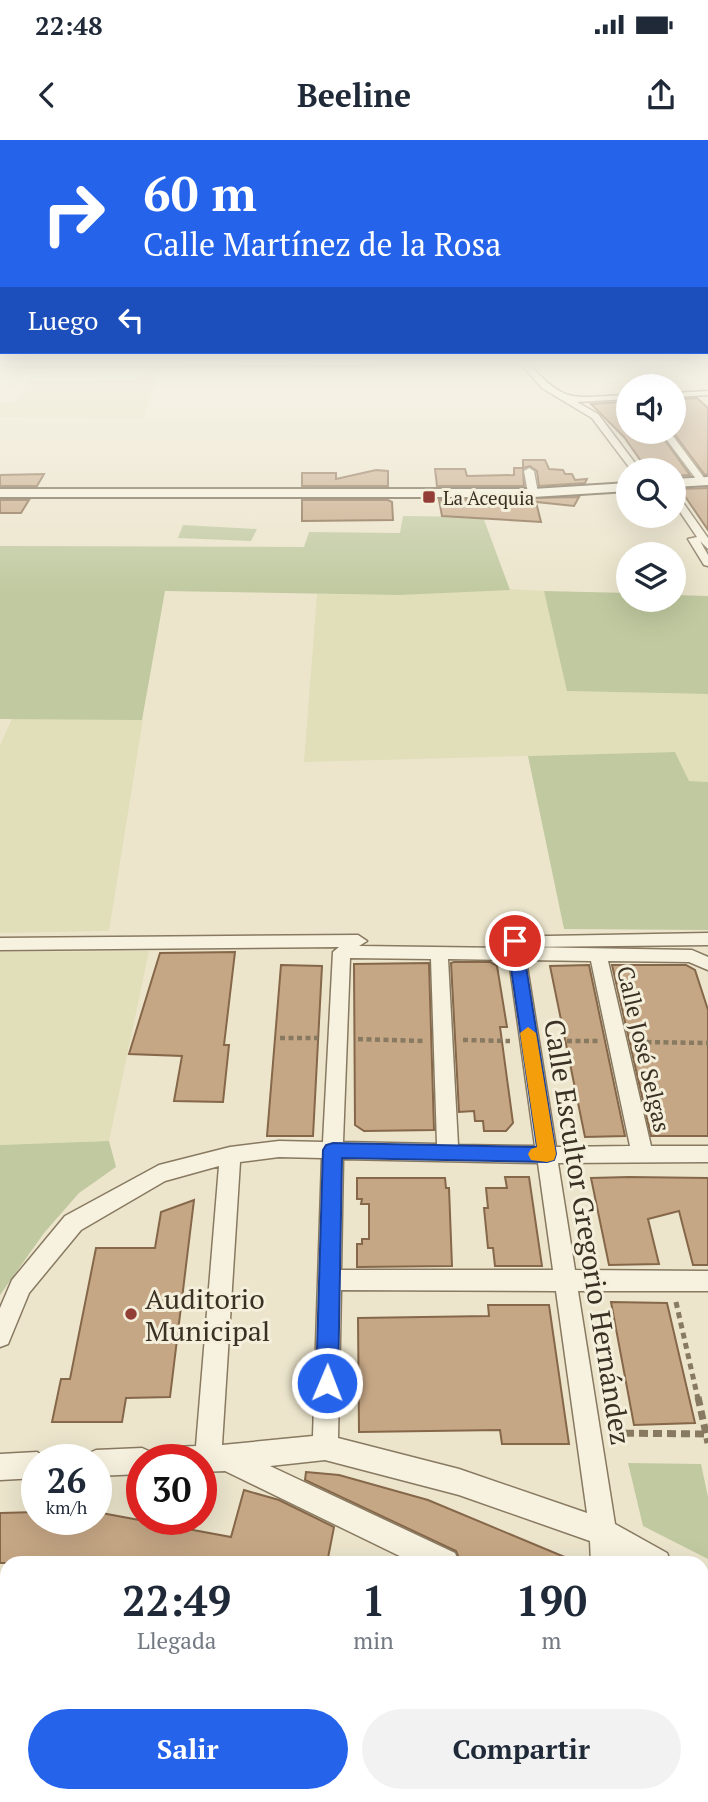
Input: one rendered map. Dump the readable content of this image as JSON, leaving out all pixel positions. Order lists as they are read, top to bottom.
{
  "streets": {
    "street": ["Calle José Selgas", "Calle Escultor Gregorio Hernández"]
  },
  "places": {
    "transit": ["La Acequia"],
    "other": ["Auditorio Municipal"]
  },
  "page": {
    "status": "22:48",
    "header": "Beeline",
    "turn": ["60 m", "Calle Martínez de la Rosa"],
    "then": "Luego",
    "speed": "26 km/h",
    "limit": "30",
    "eta": [
      "22:49",
      "Llegada",
      "1",
      "min",
      "190",
      "m"
    ],
    "buttons": ["Salir", "Compartir"]
  }
}
